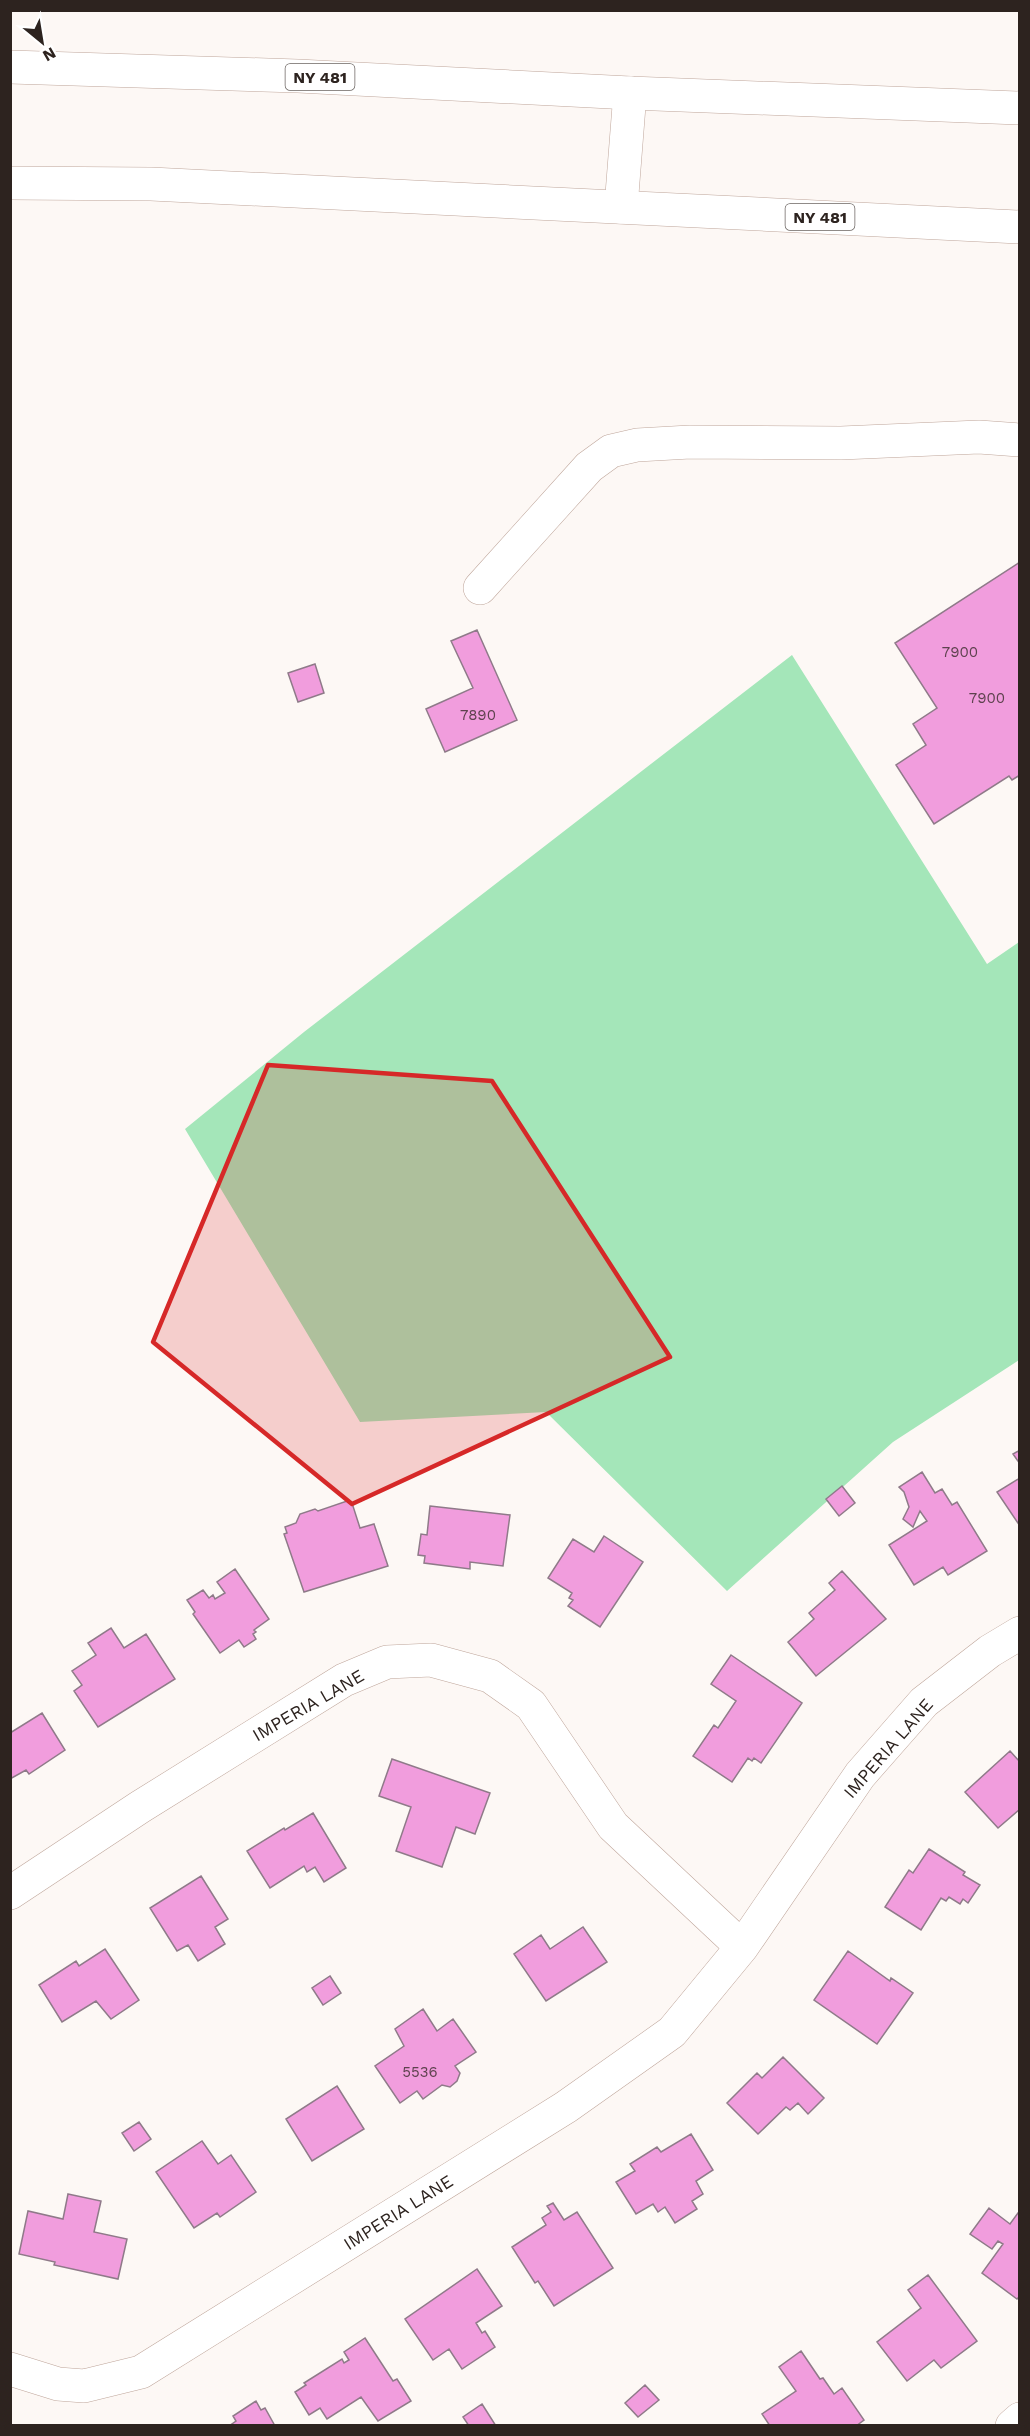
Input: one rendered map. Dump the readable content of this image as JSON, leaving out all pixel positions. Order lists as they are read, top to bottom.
{
  "streets": {
    "main road": ["NY 481", "IMPERIA LANE"]
  },
  "house_numbers": [
    "7900",
    "7900",
    "7890",
    "5536"
  ],
  "north": "bottom right"
}
